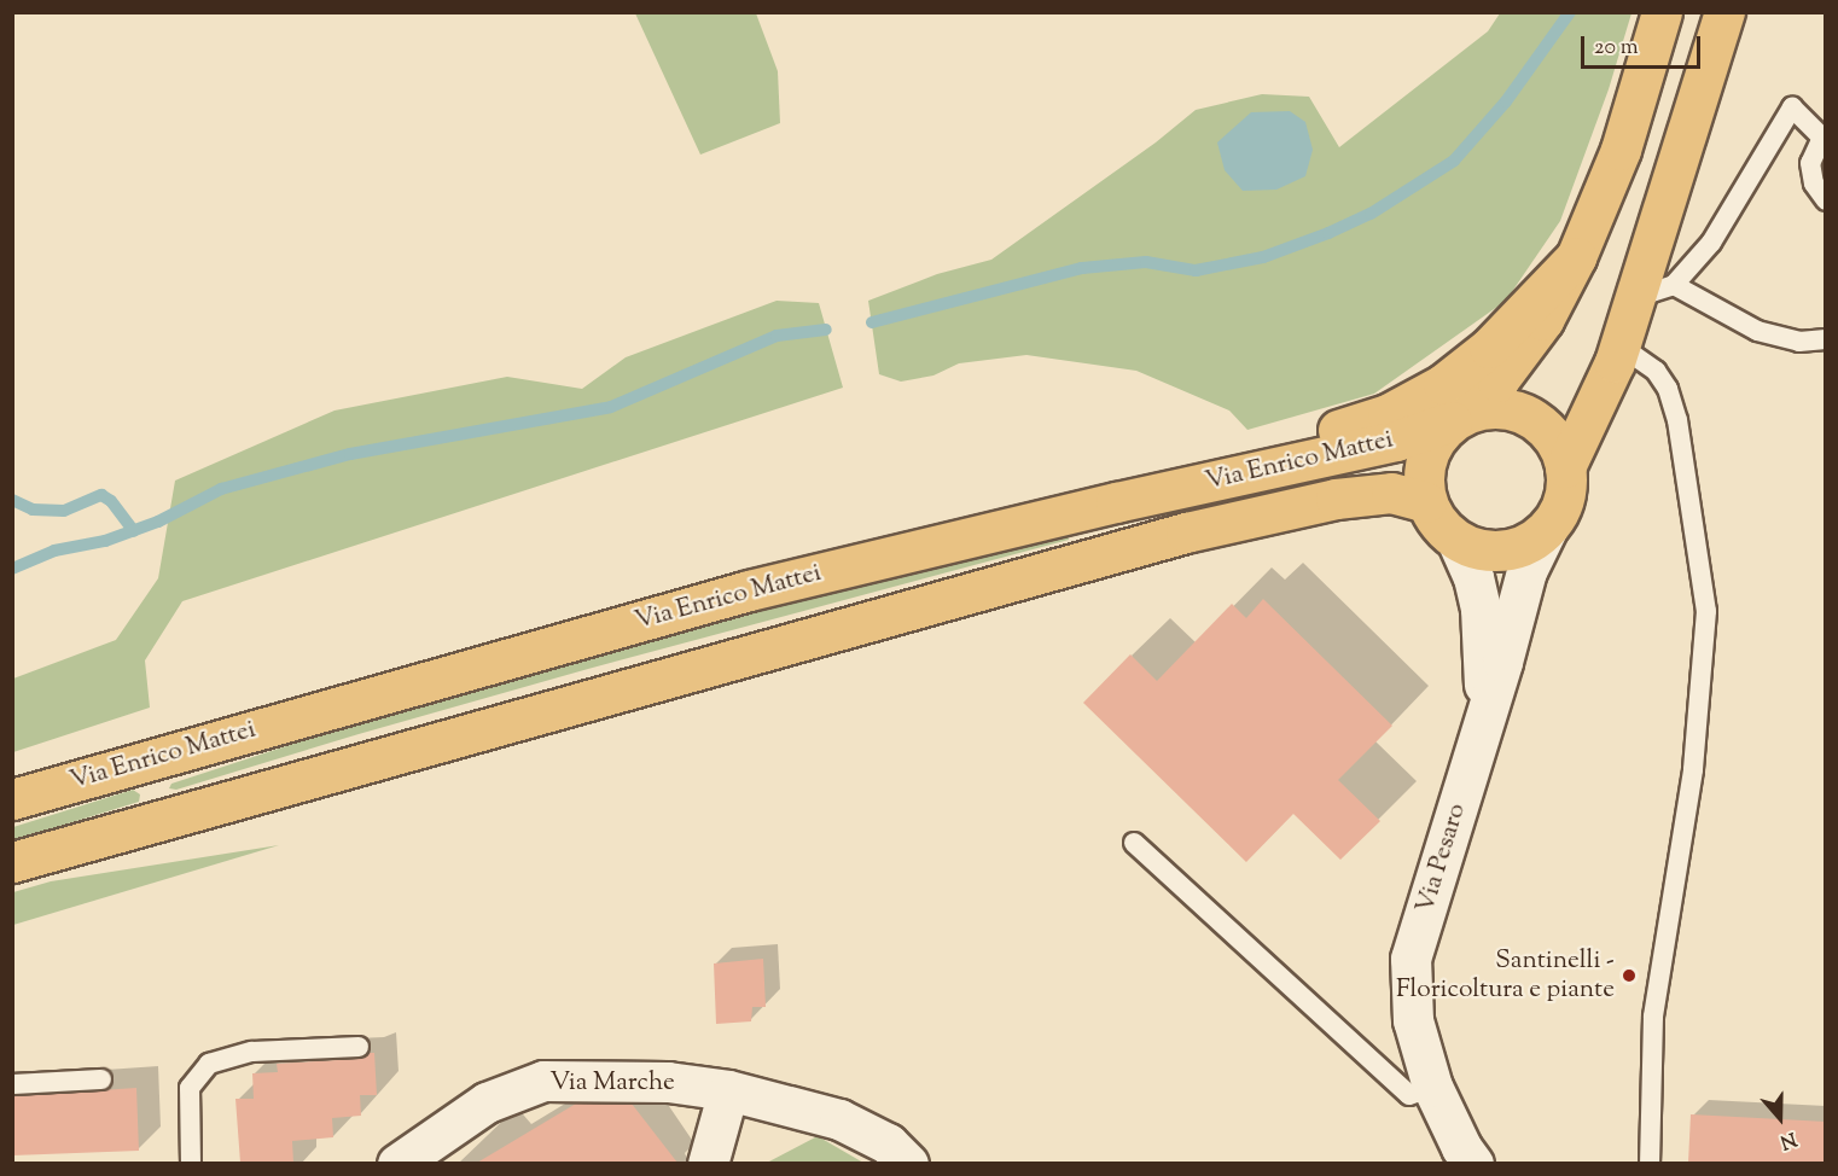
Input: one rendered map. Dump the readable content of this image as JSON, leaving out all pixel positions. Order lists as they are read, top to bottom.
{
  "streets": {
    "main road": ["Via Enrico Mattei"],
    "street": ["Via Pesaro", "Via Marche"]
  },
  "crossings": [
    ["Via Enrico Mattei", "Via Pesaro"]
  ],
  "places": ["Santinelli - Floricoltura e piante"],
  "scale_bar": "20 m",
  "north": "bottom"
}
